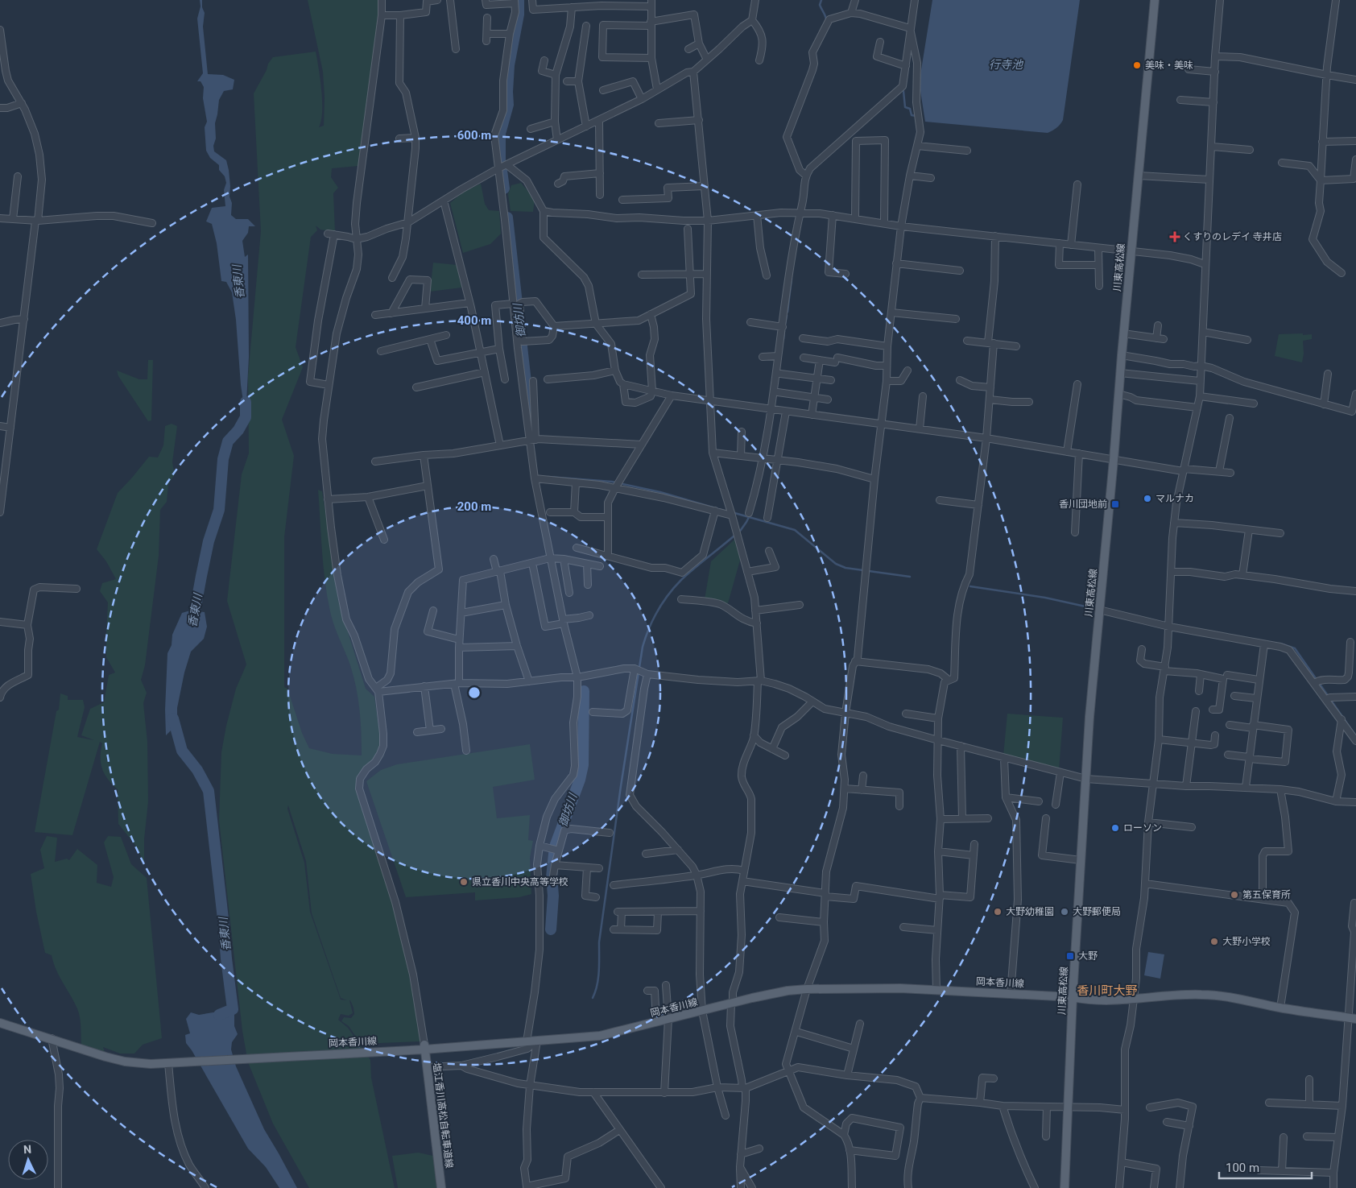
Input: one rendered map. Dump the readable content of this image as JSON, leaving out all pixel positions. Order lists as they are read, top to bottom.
{
  "streets": {
    "main road": ["川東高松線", "岡本香川線", "塩江香川高松自転車道線"]
  },
  "crossings": [
    ["川東高松線", "岡本香川線"],
    ["岡本香川線", "塩江香川高松自転車道線"]
  ],
  "districts": ["香川町大野"],
  "water": ["行寺池", "香東川", "御坊川"],
  "places": {
    "other": [
      "美味・美味",
      "マルナカ",
      "ローソン",
      "県立香川中央高等学校",
      "第五保育所",
      "大野幼稚園",
      "大野郵便局",
      "大野小学校"
    ],
    "health": ["くすりのレデイ 寺井店"],
    "transit": ["香川団地前", "大野"]
  },
  "scale_bar": "100 m",
  "north": "top",
  "rings": ["600 m", "400 m", "200 m"]
}
